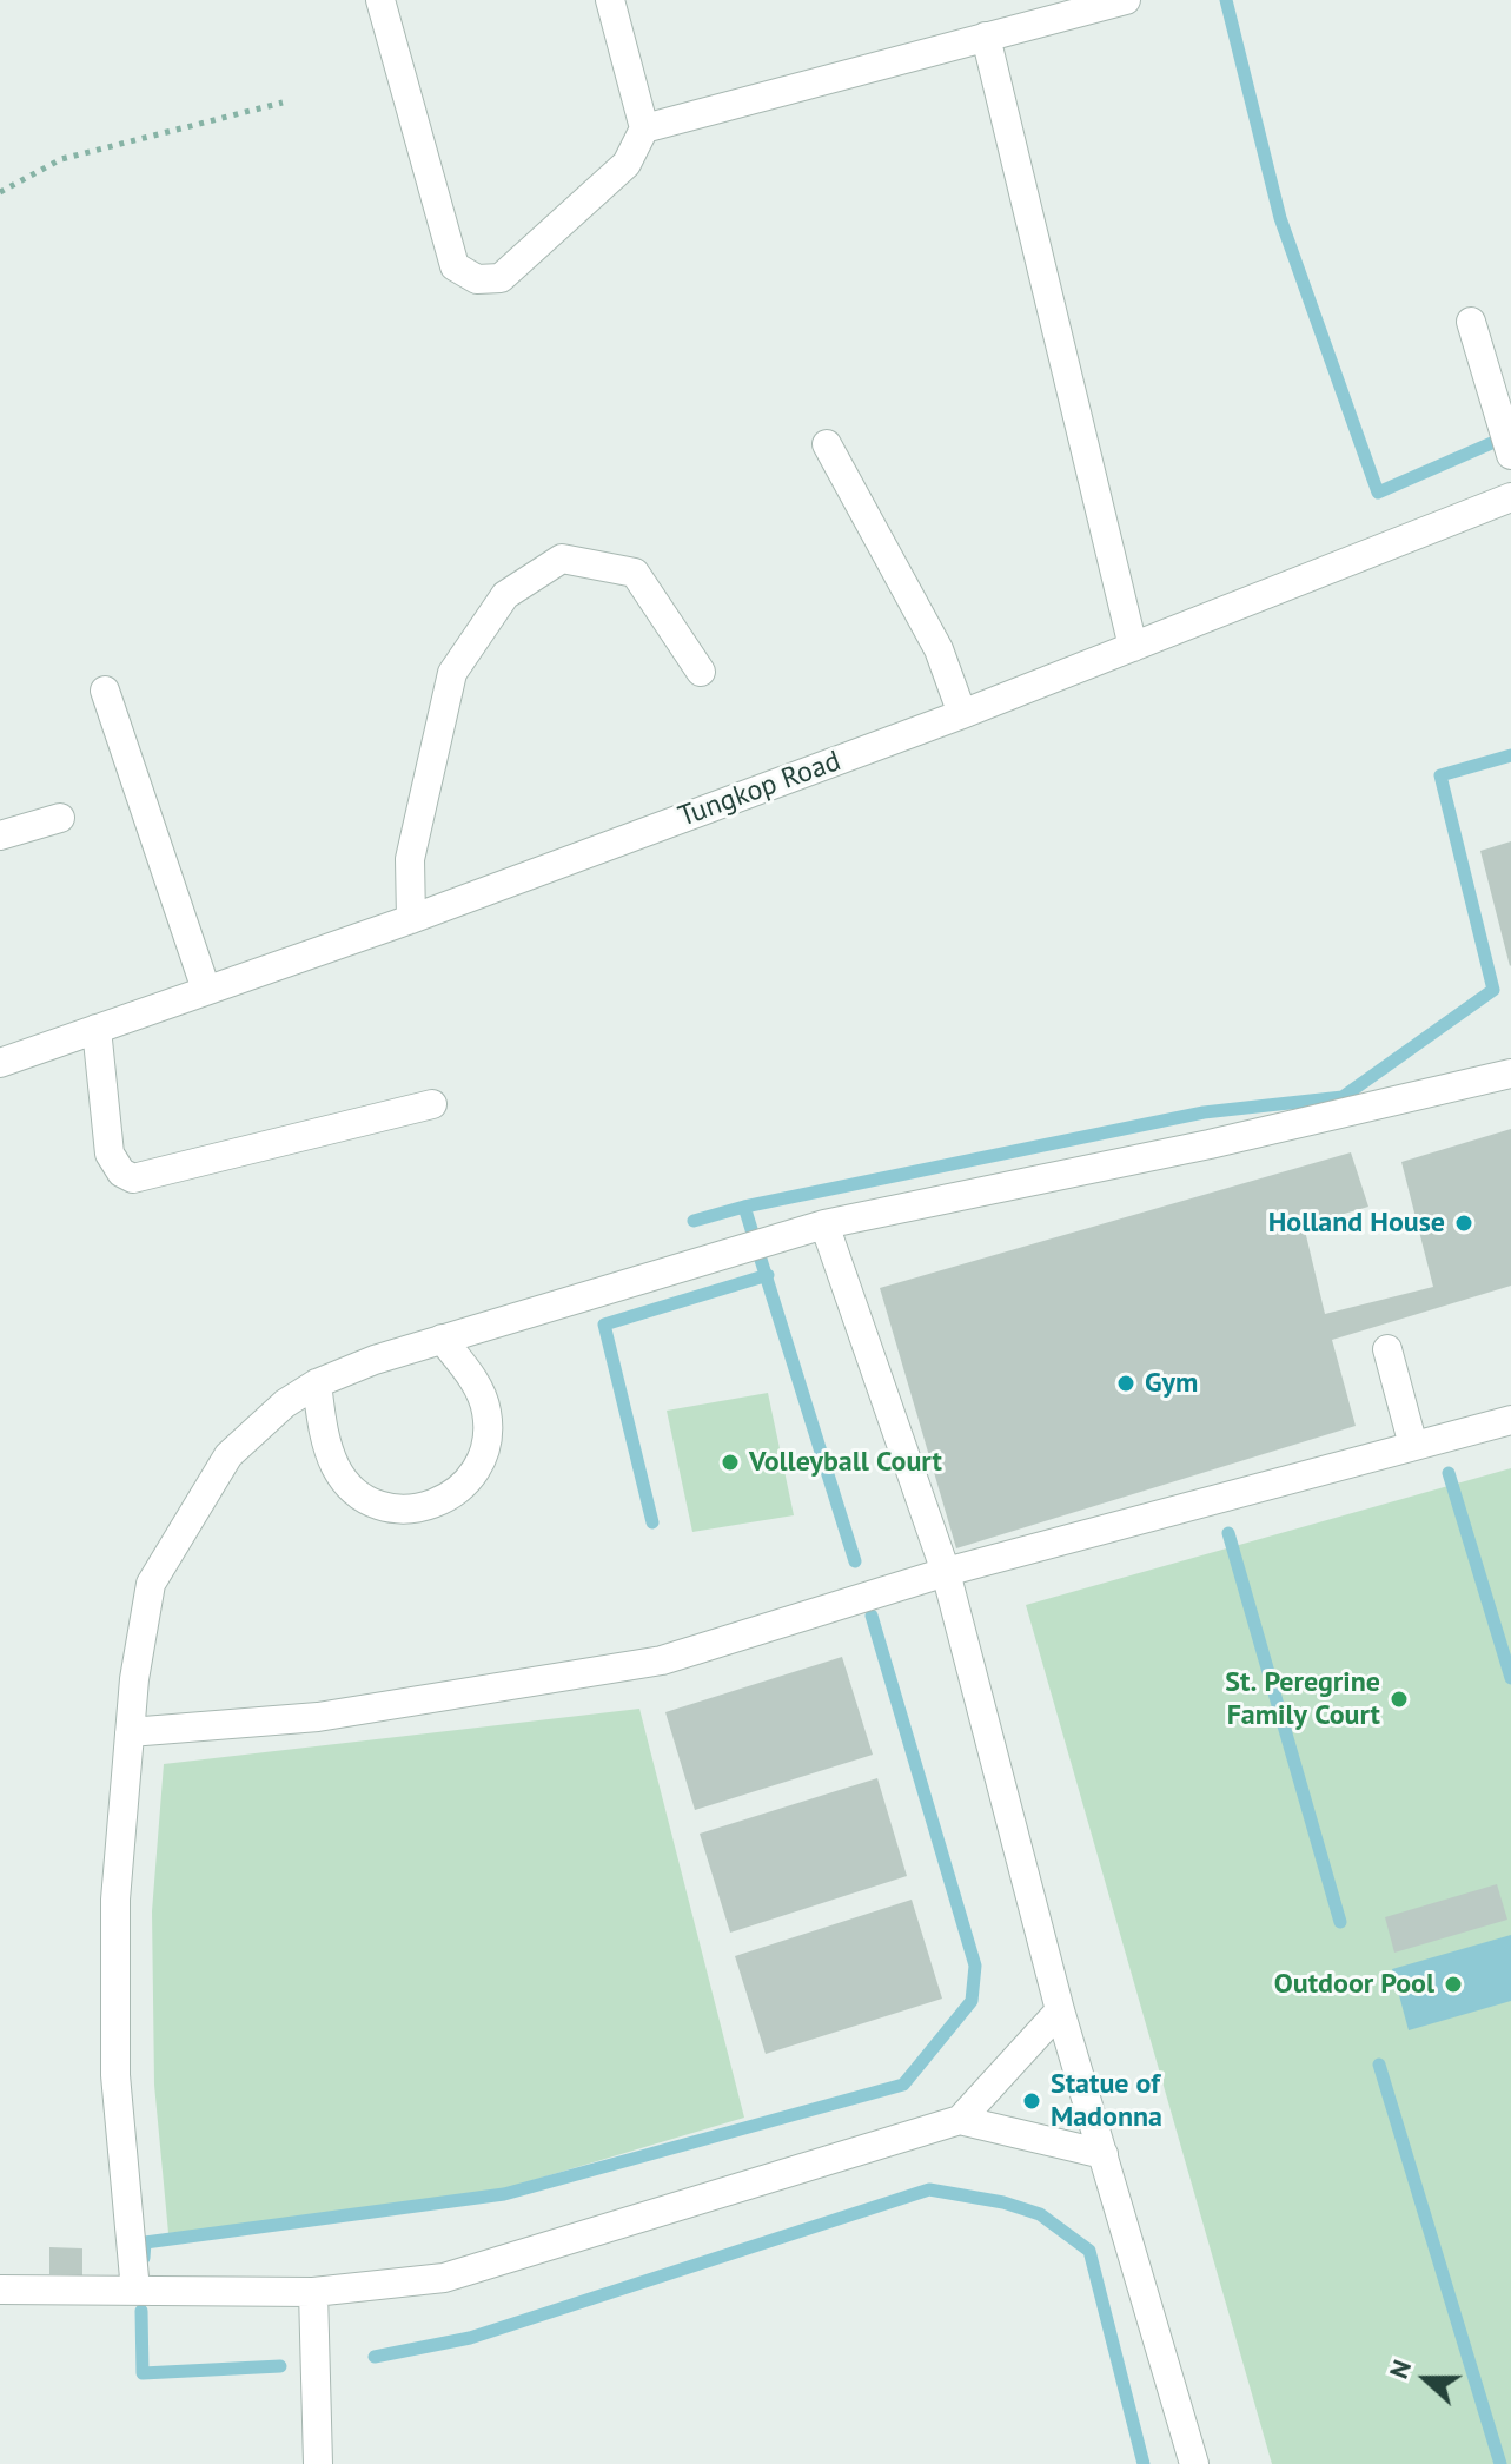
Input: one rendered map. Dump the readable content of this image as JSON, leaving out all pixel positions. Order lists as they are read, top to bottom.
{
  "streets": {
    "street": ["Tungkop Road"]
  },
  "places": [
    "Holland House",
    "Gym",
    "Volleyball Court",
    "St. Peregrine Family Court",
    "Outdoor Pool",
    "Statue of Madonna"
  ],
  "north": "left"
}
